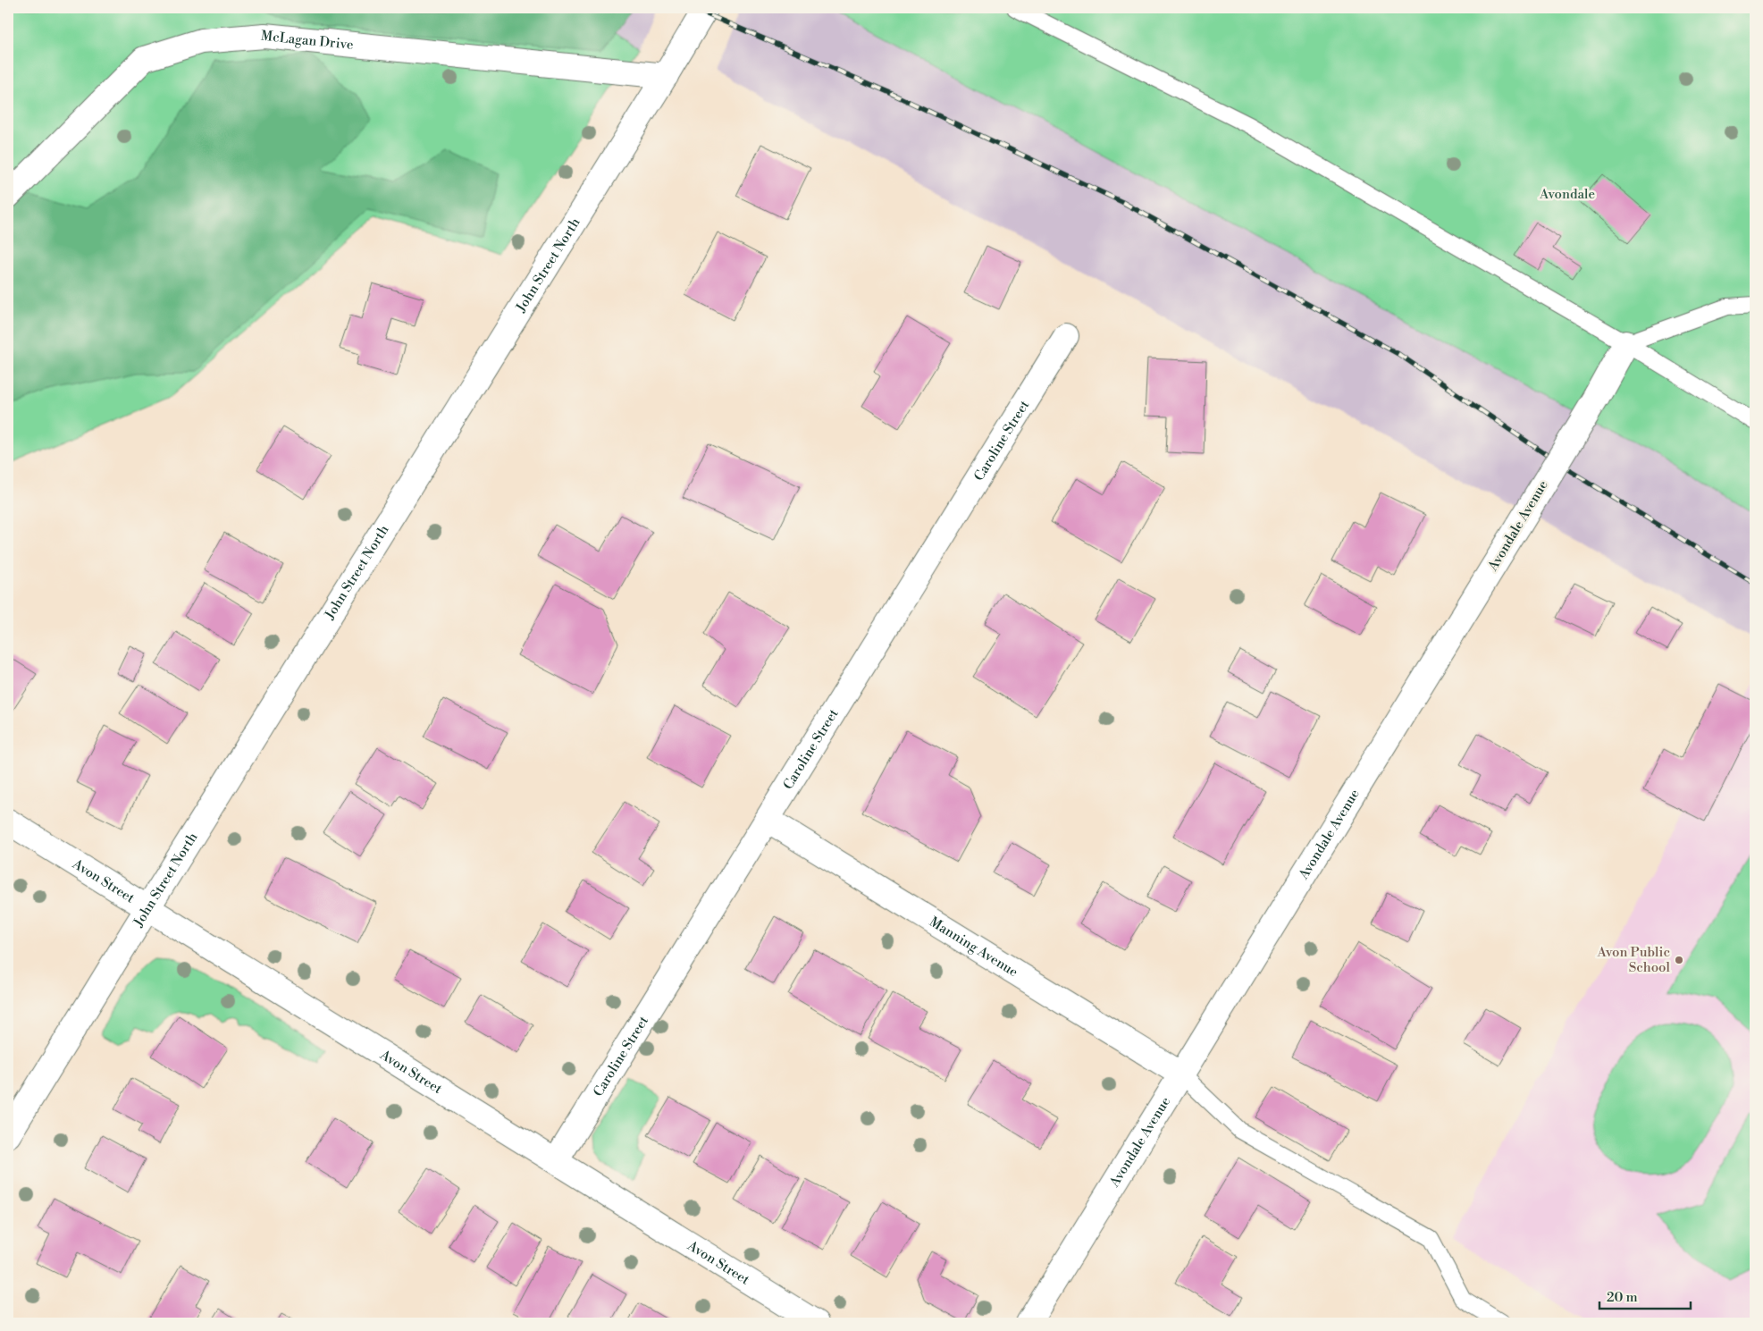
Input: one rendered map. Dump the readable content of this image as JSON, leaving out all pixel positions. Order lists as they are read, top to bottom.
{
  "streets": {
    "street": [
      "McLagan Drive",
      "John Street North",
      "Caroline Street",
      "Avondale Avenue",
      "Avon Street",
      "Manning Avenue"
    ]
  },
  "crossings": [
    ["McLagan Drive", "John Street North"],
    ["John Street North", "Avon Street"],
    ["Caroline Street", "Avon Street"],
    ["Caroline Street", "Manning Avenue"],
    ["Avondale Avenue", "Manning Avenue"]
  ],
  "parks": ["Avondale"],
  "places": ["Avon Public School"],
  "scale_bar": "20 m"
}
